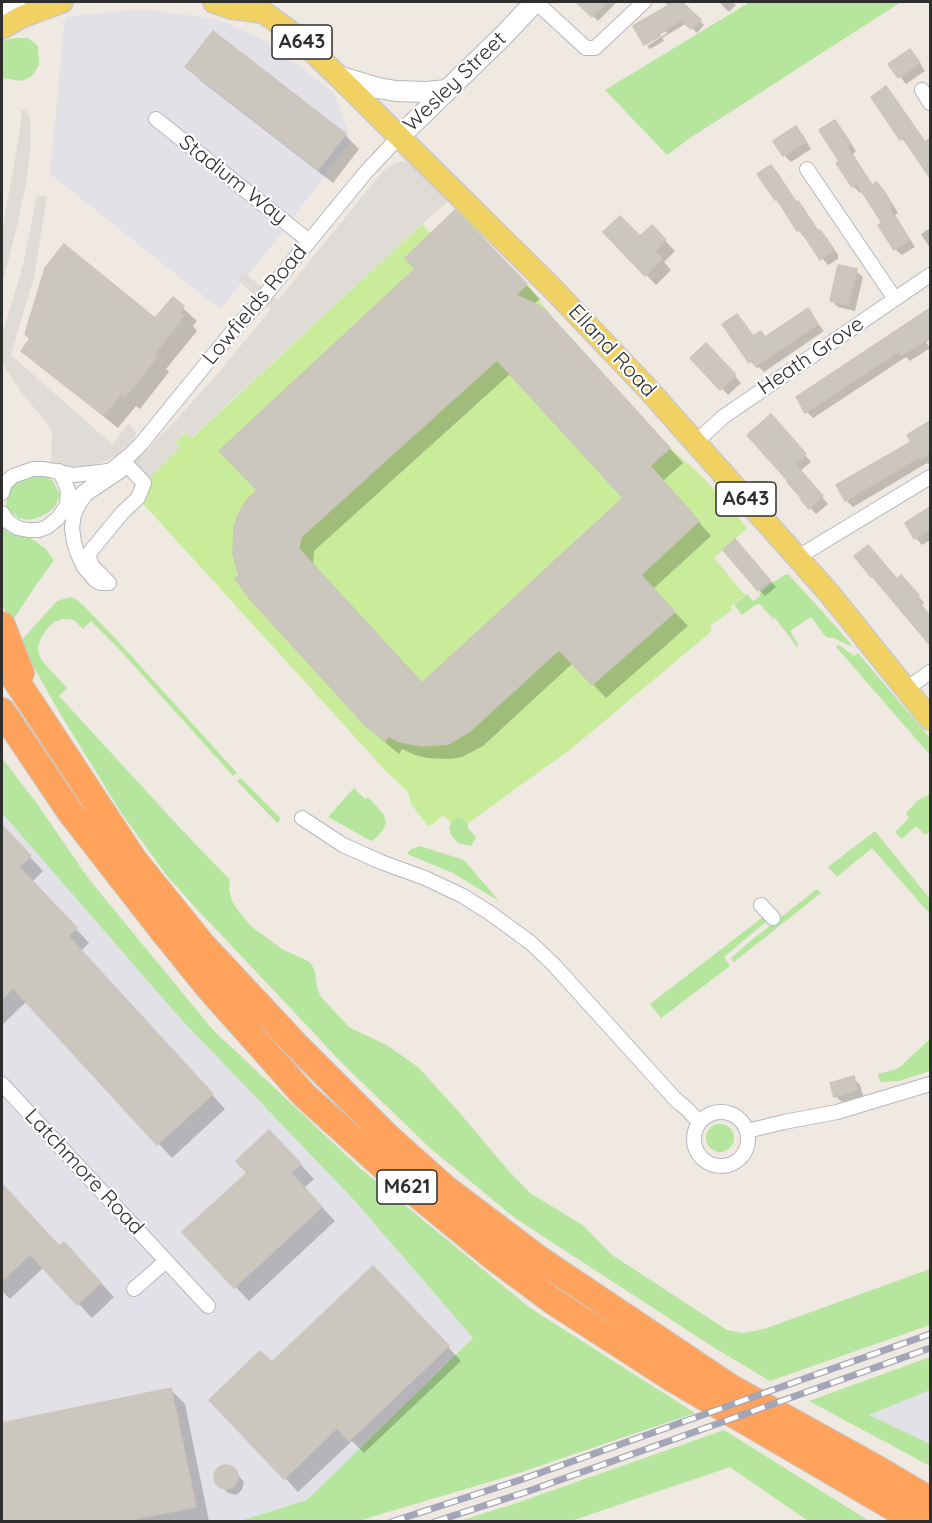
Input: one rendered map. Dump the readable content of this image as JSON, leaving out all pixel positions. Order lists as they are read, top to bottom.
{
  "streets": {
    "highway": ["M621"],
    "main road": ["A643", "Elland Road"],
    "street": [
      "Wesley Street",
      "Stadium Way",
      "Lowfields Road",
      "Heath Grove",
      "Latchmore Road"
    ]
  },
  "crossings": [
    ["Wesley Street", "Lowfields Road"],
    ["Wesley Street", "Elland Road"],
    ["Stadium Way", "Lowfields Road"],
    ["Lowfields Road", "Elland Road"],
    ["Elland Road", "Heath Grove"]
  ]
}
